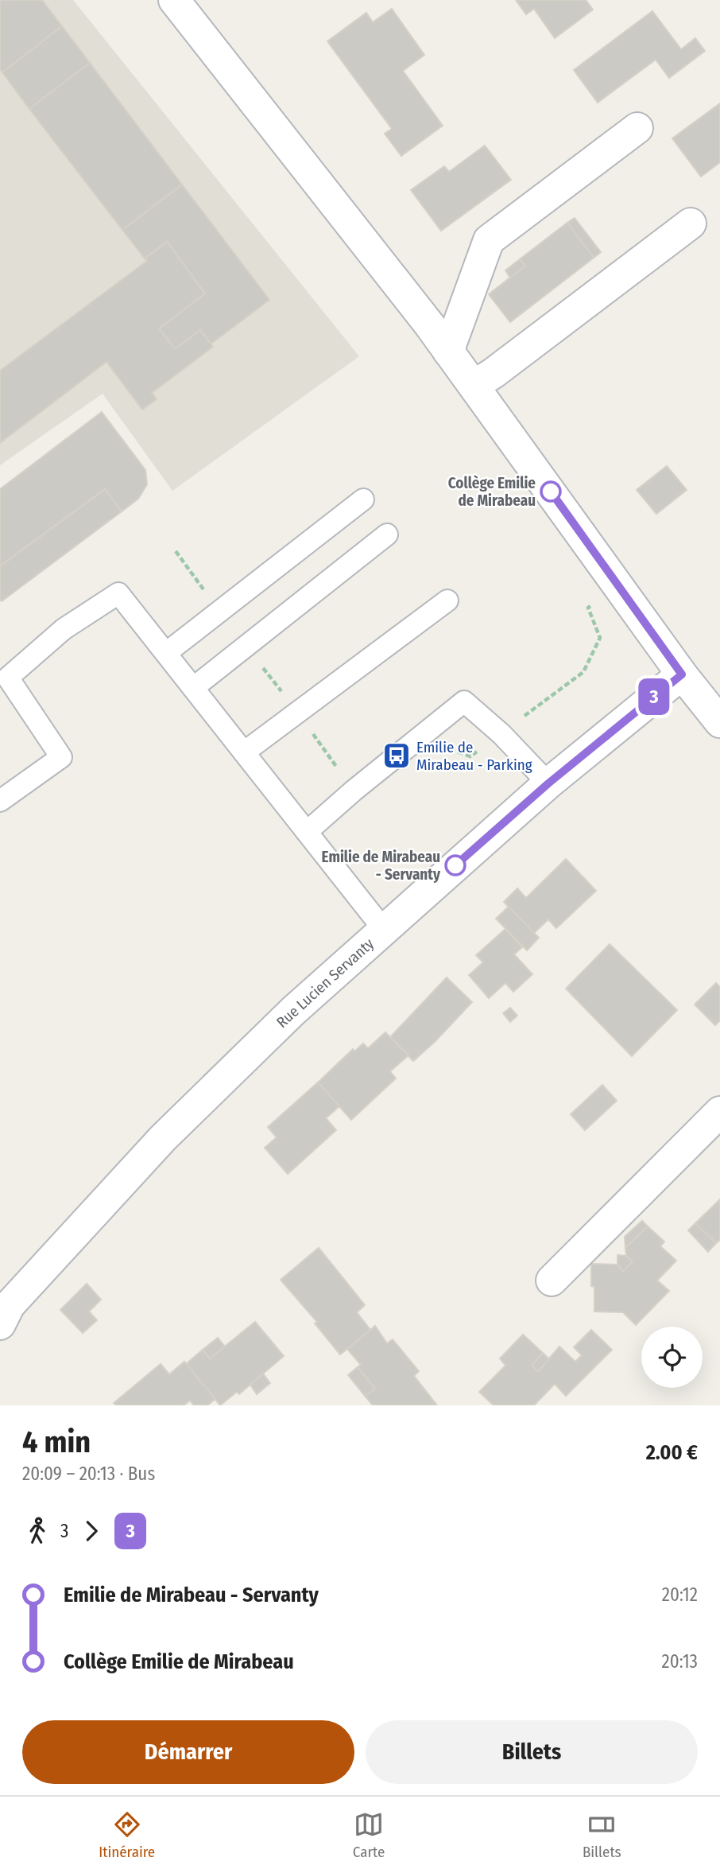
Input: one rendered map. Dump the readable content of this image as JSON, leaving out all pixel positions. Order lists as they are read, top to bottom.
{
  "streets": {
    "street": ["Rue Lucien Servanty"]
  },
  "places": {
    "other": ["Collège Emilie de Mirabeau", "Emilie de Mirabeau - Servanty"],
    "bus stop": ["Emilie de Mirabeau - Parking"]
  },
  "lines": ["bus line 3"],
  "page": {
    "on_map": "3",
    "heading": ["4 min", "20:09 – 20:13 · Bus", "2.00 €"],
    "legs": ["3", "3"],
    "list": [
      {
        "name": "Emilie de Mirabeau - Servanty",
        "value": "20:12"
      },
      {
        "name": "Collège Emilie de Mirabeau",
        "value": "20:13"
      }
    ],
    "buttons": ["Démarrer", "Billets"],
    "tabs": ["Itinéraire", "Carte", "Billets"]
  }
}
